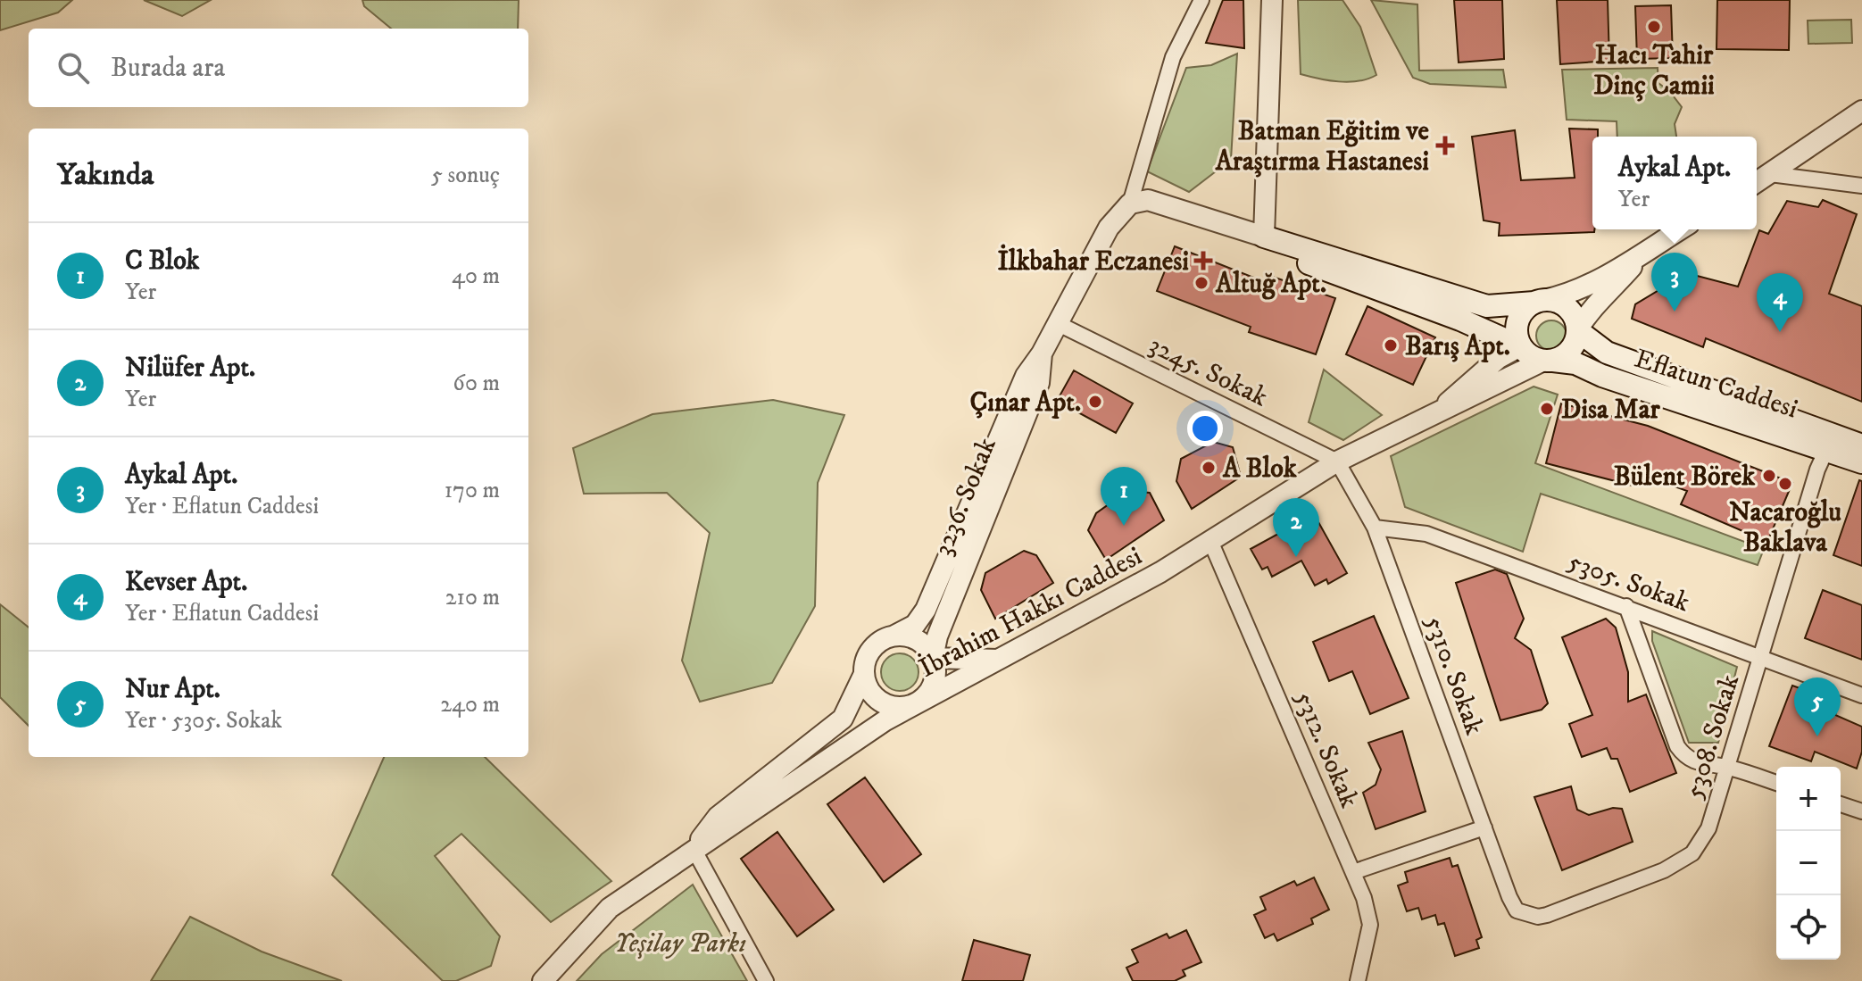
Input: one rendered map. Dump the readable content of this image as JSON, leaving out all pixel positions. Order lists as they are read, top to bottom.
{
  "streets": {
    "main road": ["Eflatun Caddesi"],
    "street": [
      "3245. Sokak",
      "3236. Sokak",
      "5305. Sokak",
      "İbrahim Hakkı Caddesi",
      "5310. Sokak",
      "5308. Sokak",
      "5312. Sokak"
    ]
  },
  "crossings": [
    ["3245. Sokak", "3236. Sokak"],
    ["3245. Sokak", "İbrahim Hakkı Caddesi"],
    ["3245. Sokak", "5310. Sokak"],
    ["Eflatun Caddesi", "5308. Sokak"],
    ["3236. Sokak", "İbrahim Hakkı Caddesi"],
    ["5305. Sokak", "5310. Sokak"],
    ["5305. Sokak", "5308. Sokak"],
    ["İbrahim Hakkı Caddesi", "5310. Sokak"],
    ["İbrahim Hakkı Caddesi", "5312. Sokak"],
    ["5310. Sokak", "5308. Sokak"]
  ],
  "parks": ["Yeşilay Parkı"],
  "places": {
    "other": [
      "Hacı Tahir Dinç Camii",
      "Altuğ Apt.",
      "Barış Apt.",
      "Çınar Apt.",
      "Disa Mar",
      "A Blok",
      "Bülent Börek",
      "Nacaroğlu Baklava"
    ],
    "health": ["Batman Eğitim ve Araştırma Hastanesi", "İlkbahar Eczanesi"]
  },
  "page": {
    "search": "Burada ara",
    "heading": ["Yakında", "5 sonuç"],
    "popup": ["Aykal Apt.", "Yer"],
    "list": [
      {
        "mark": "1",
        "name": "C Blok",
        "note": "Yer",
        "value": "40 m"
      },
      {
        "mark": "2",
        "name": "Nilüfer Apt.",
        "note": "Yer",
        "value": "60 m"
      },
      {
        "mark": "3",
        "name": "Aykal Apt.",
        "note": "Yer · Eflatun Caddesi",
        "value": "170 m"
      },
      {
        "mark": "4",
        "name": "Kevser Apt.",
        "note": "Yer · Eflatun Caddesi",
        "value": "210 m"
      },
      {
        "mark": "5",
        "name": "Nur Apt.",
        "note": "Yer · 5305. Sokak",
        "value": "240 m"
      }
    ],
    "pins": [
      "3",
      "4",
      "1",
      "2",
      "5"
    ],
    "map_buttons": ["+", "−"]
  }
}
